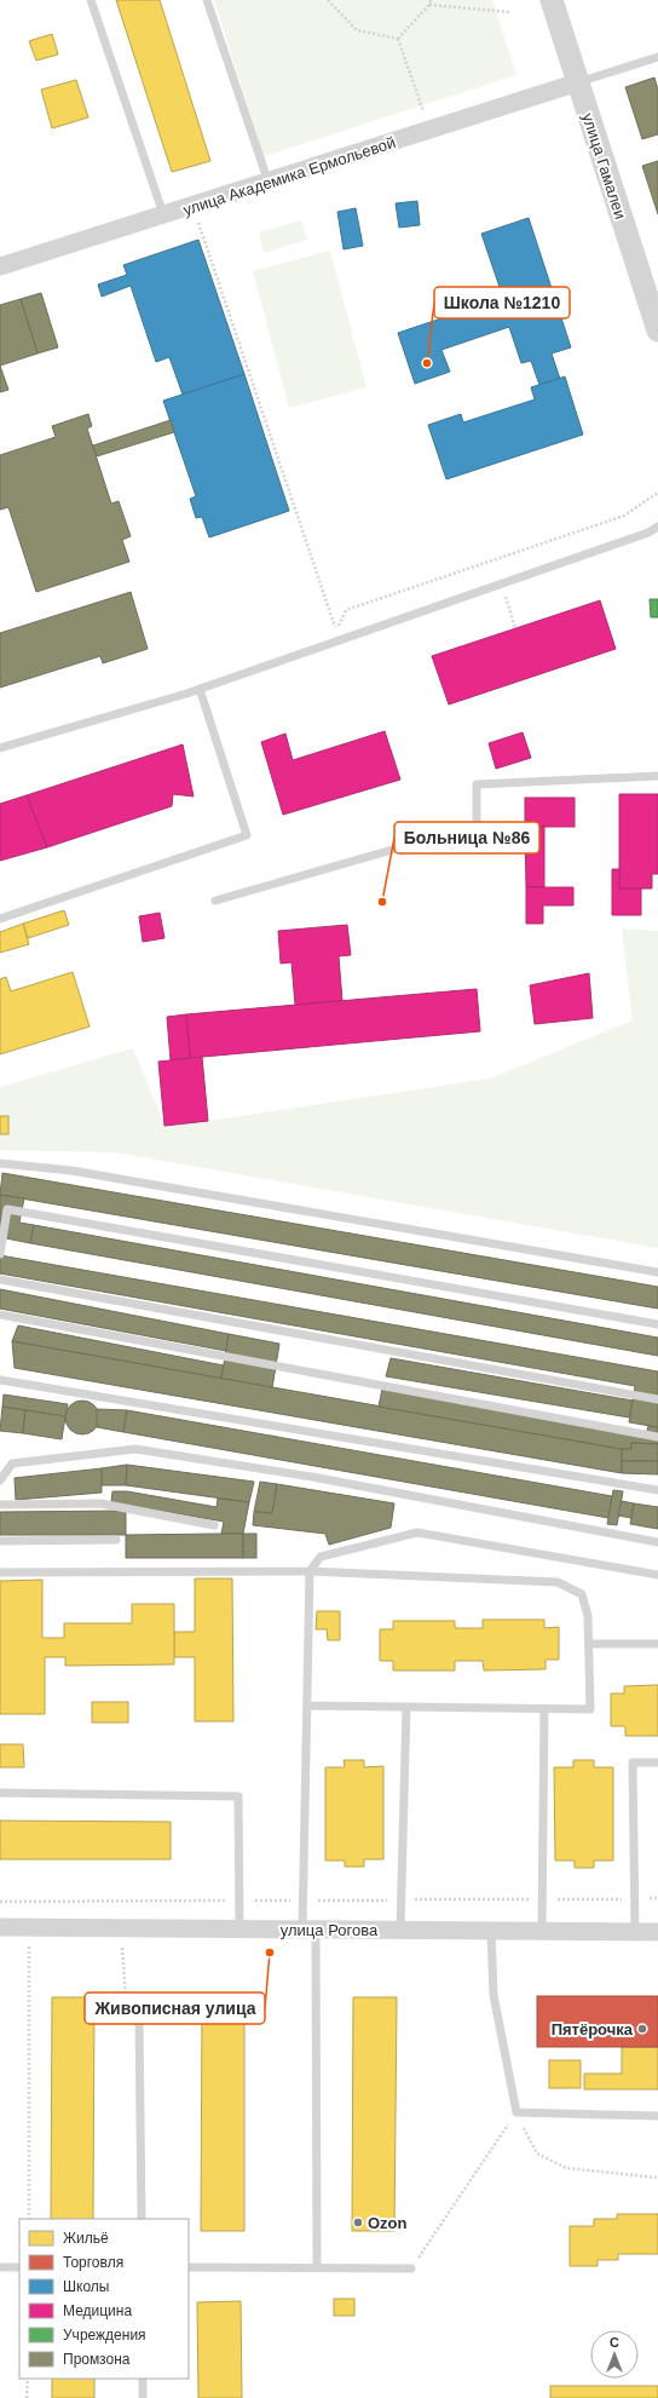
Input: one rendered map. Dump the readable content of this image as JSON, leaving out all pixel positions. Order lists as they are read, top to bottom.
{
  "streets": {
    "street": ["улица Гамалеи", "улица Академика Ермольевой", "улица Рогова"]
  },
  "crossings": [
    ["улица Гамалеи", "улица Академика Ермольевой"]
  ],
  "places": [
    "Школа №1210",
    "Больница №86",
    "Живописная улица",
    "Пятёрочка",
    "Ozon"
  ],
  "legend": [
    "Жильё",
    "Торговля",
    "Школы",
    "Медицина",
    "Учреждения",
    "Промзона"
  ],
  "north": "top"
}
